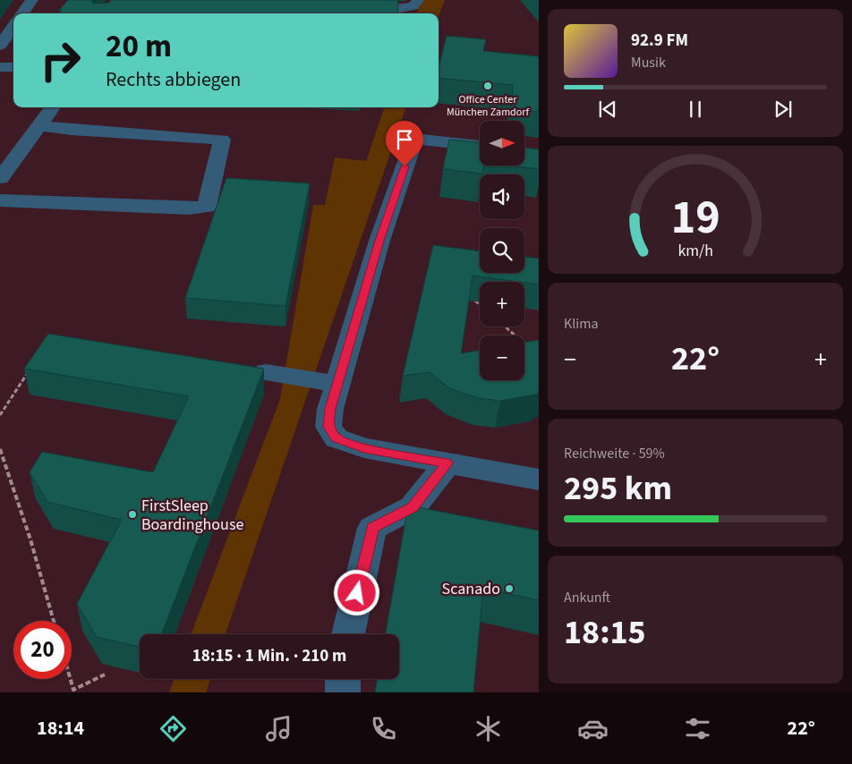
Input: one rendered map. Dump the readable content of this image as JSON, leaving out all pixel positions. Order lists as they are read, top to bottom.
{
  "places": ["Office Center München Zamdorf", "FirstSleep Boardinghouse", "Scanado"],
  "north": "right",
  "page": {
    "turn": ["20 m", "Rechts abbiegen"],
    "song": ["92.9 FM", "Musik"],
    "map_buttons": ["+", "−"],
    "tile": [
      "Klima",
      ["Reichweite · 59%", "295 km"],
      ["Ankunft", "18:15"]
    ],
    "heat": ["−", "22°", "+"],
    "limit": "20",
    "trip": "18:15 · 1 Min. · 210 m",
    "tabs": ["18:14", "22°"],
    "gauge": ["19", "km/h"]
  }
}
